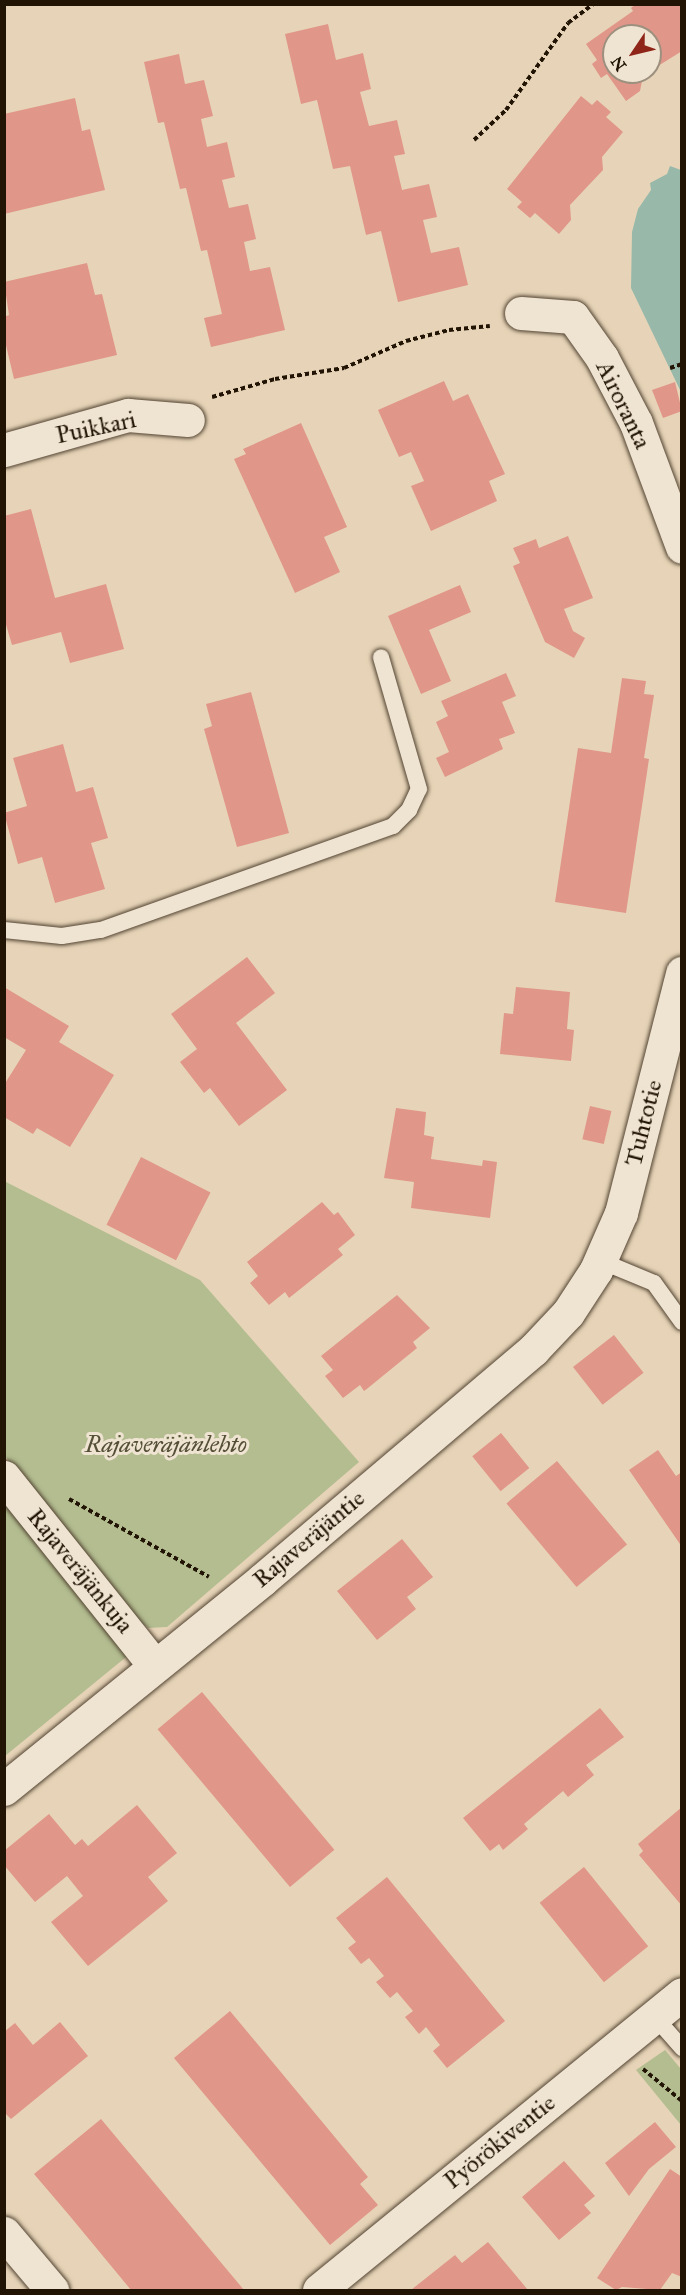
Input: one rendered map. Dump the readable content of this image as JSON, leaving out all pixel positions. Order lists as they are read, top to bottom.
{
  "streets": {
    "street": [
      "Airoranta",
      "Puikkari",
      "Tuhtotie",
      "Rajaveräjäntie",
      "Rajaveräjänkuja",
      "Pyörökiventie"
    ]
  },
  "crossings": [
    ["Tuhtotie", "Rajaveräjäntie"],
    ["Rajaveräjäntie", "Rajaveräjänkuja"]
  ],
  "parks": ["Rajaveräjänlehto"],
  "north": "bottom left"
}
